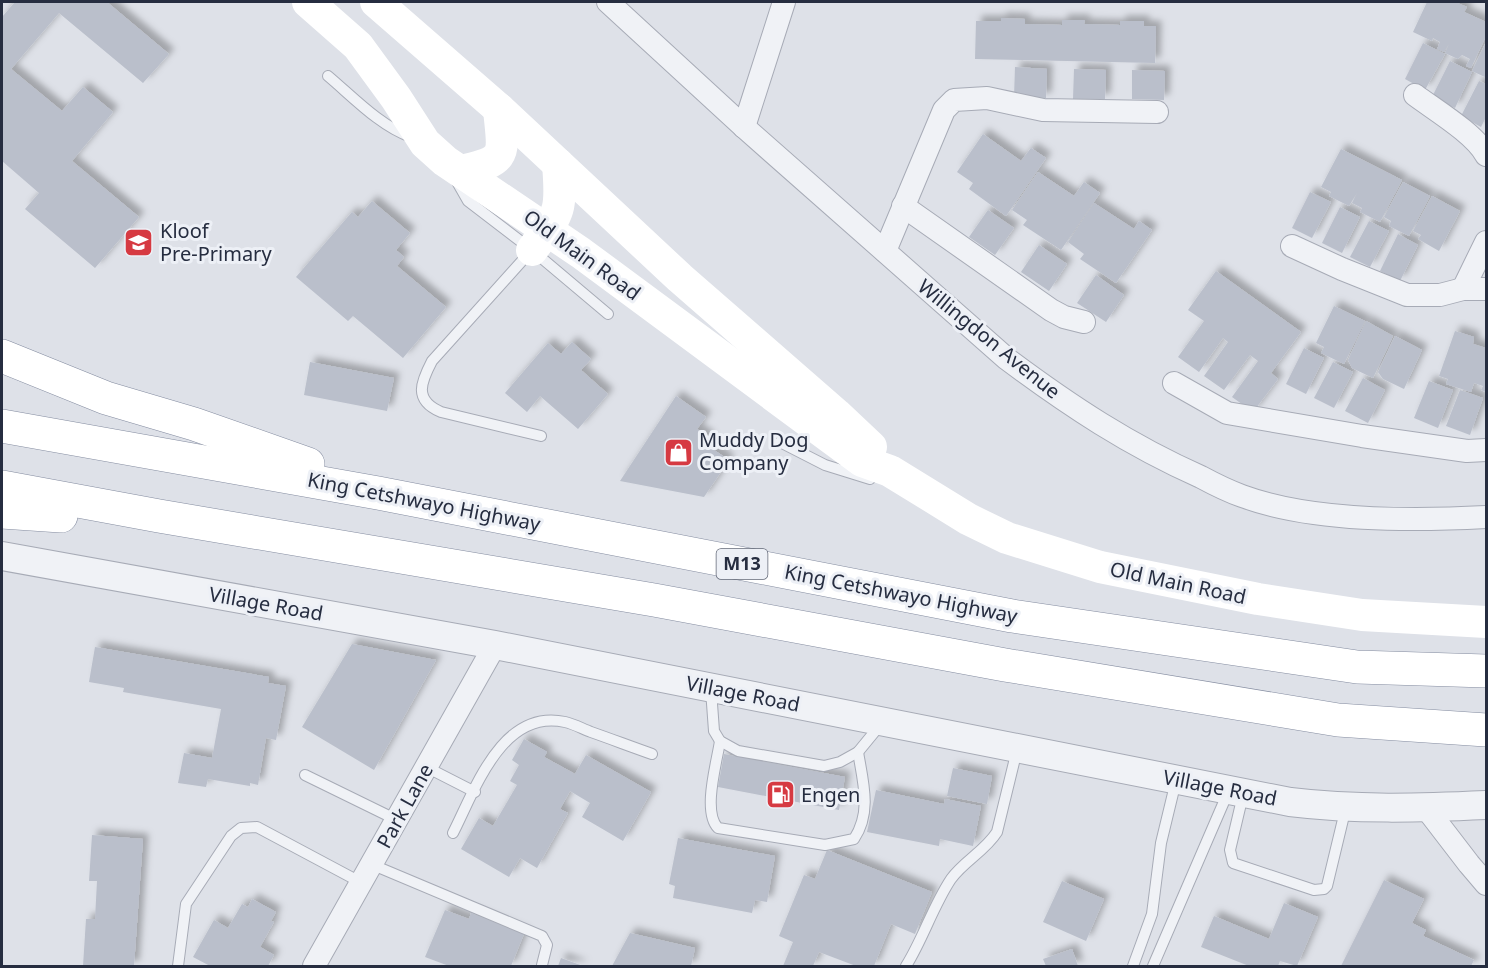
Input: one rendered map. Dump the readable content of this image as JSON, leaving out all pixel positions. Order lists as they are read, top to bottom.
{
  "streets": {
    "highway": ["King Cetshwayo Highway", "M13"],
    "main road": ["Old Main Road"],
    "street": ["Willingdon Avenue", "Village Road", "Park Lane"]
  },
  "crossings": [
    ["Village Road", "Park Lane"]
  ],
  "places": {
    "school or university": ["Kloof Pre-Primary"],
    "shop": ["Muddy Dog Company"],
    "fuel station": ["Engen"]
  }
}
